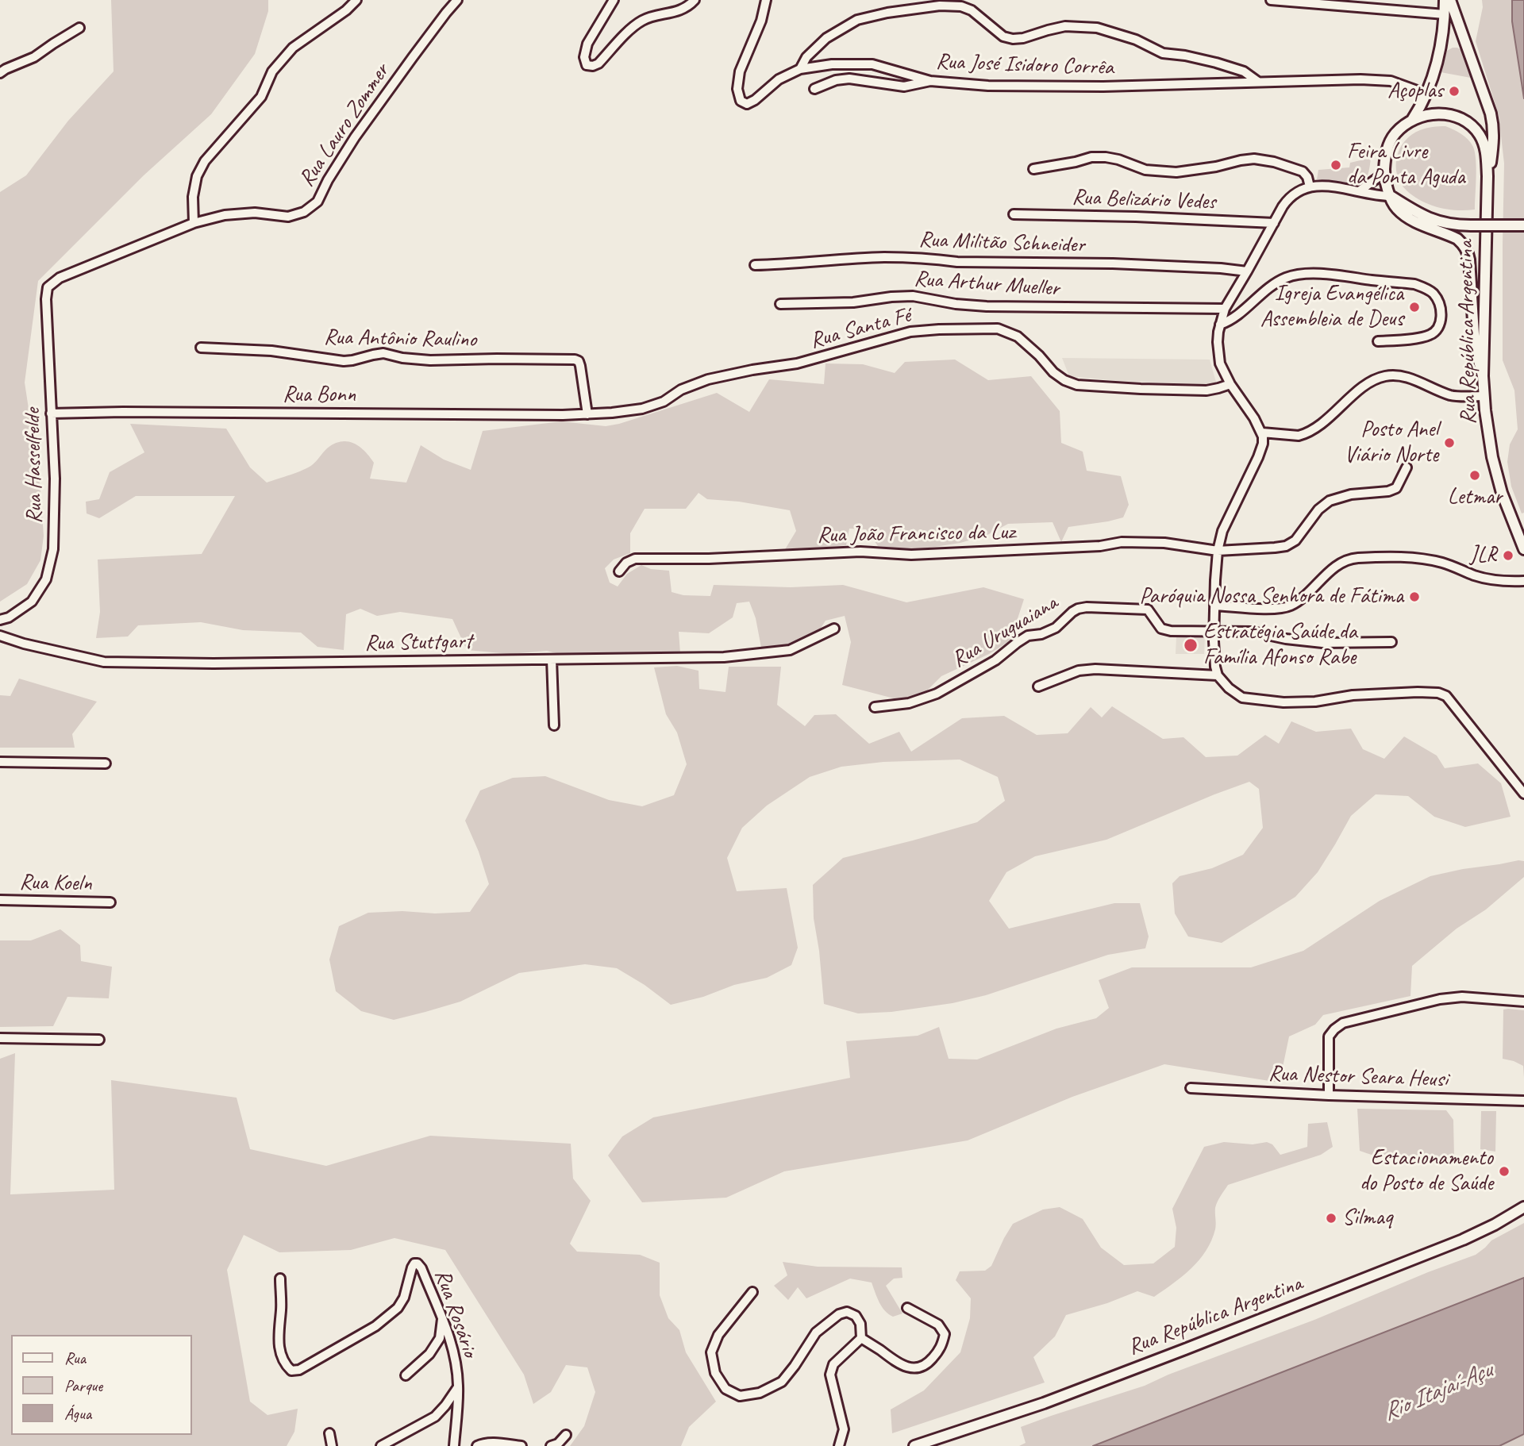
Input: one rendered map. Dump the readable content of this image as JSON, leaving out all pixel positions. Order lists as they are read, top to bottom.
{
  "streets": {
    "main road": ["Rua República Argentina"],
    "street": [
      "Rua José Isidoro Corrêa",
      "Rua Lauro Zommer",
      "Rua Belizário Vedes",
      "Rua Militão Schneider",
      "Rua Arthur Mueller",
      "Rua Santa Fé",
      "Rua Antônio Raulino",
      "Rua Bonn",
      "Rua Hasselfelde",
      "Rua João Francisco da Luz",
      "Rua Uruguaiana",
      "Rua Stuttgart",
      "Rua Koeln",
      "Rua Nestor Seara Heusi",
      "Rua Rosário"
    ]
  },
  "crossings": [
    ["Rua Lauro Zommer", "Rua Hasselfelde"],
    ["Rua Santa Fé", "Rua Antônio Raulino"],
    ["Rua Santa Fé", "Rua Bonn"],
    ["Rua Antônio Raulino", "Rua Bonn"],
    ["Rua Bonn", "Rua Hasselfelde"]
  ],
  "water": ["Rio Itajaí-Açu"],
  "places": [
    "Açoplas",
    "Feira Livre da Ponta Aguda",
    "Igreja Evangélica Assembleia de Deus",
    "Posto Anel Viário Norte",
    "Letmar",
    "JLR",
    "Paróquia Nossa Senhora de Fátima",
    "Estratégia Saúde da Família Afonso Rabe",
    "Estacionamento do Posto de Saúde",
    "Silmaq"
  ],
  "legend": ["Rua", "Parque", "Água"]
}
